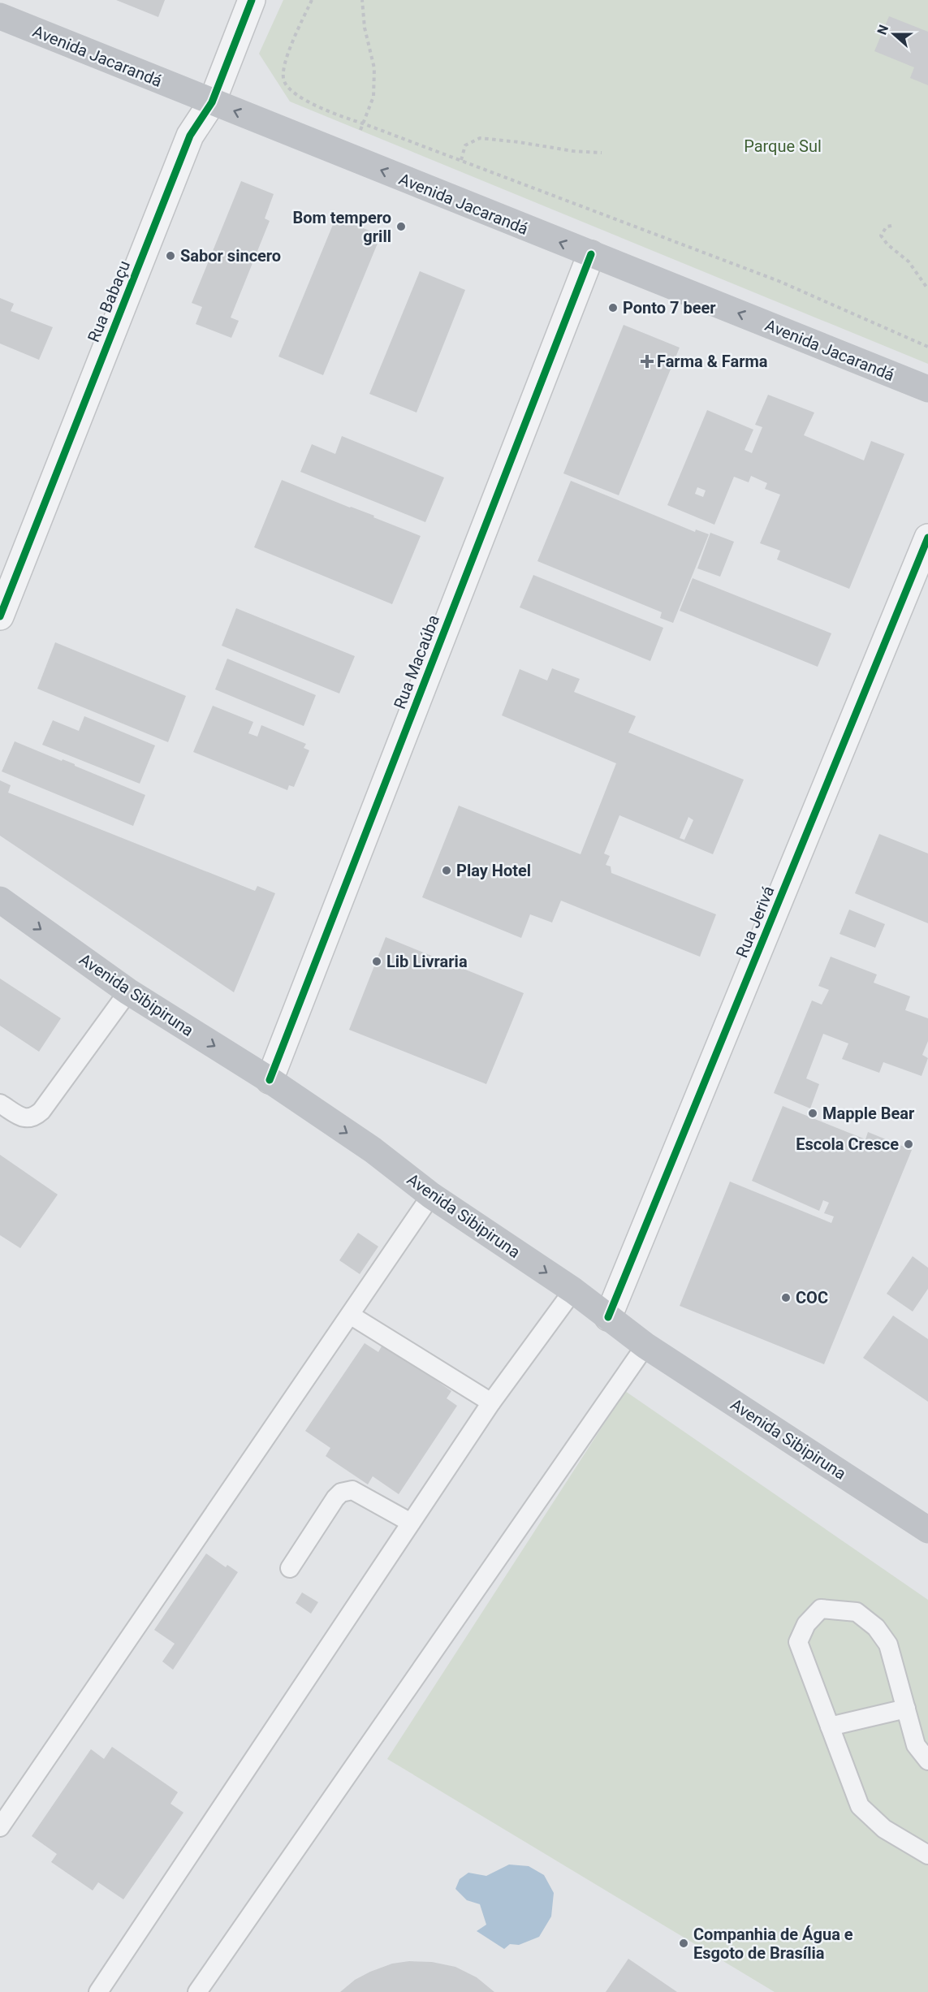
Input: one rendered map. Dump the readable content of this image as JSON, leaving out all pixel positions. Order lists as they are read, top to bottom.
{
  "streets": {
    "main road": ["Avenida Jacarandá", "Avenida Sibipiruna"],
    "street": ["Rua Babaçu", "Rua Macaúba", "Rua Jerivá"]
  },
  "crossings": [
    ["Avenida Jacarandá", "Rua Babaçu"],
    ["Avenida Jacarandá", "Rua Macaúba"],
    ["Rua Macaúba", "Avenida Sibipiruna"],
    ["Rua Jerivá", "Avenida Sibipiruna"]
  ],
  "one_way": ["Avenida Jacarandá", "Avenida Sibipiruna"],
  "parks": ["Parque Sul"],
  "places": {
    "other": [
      "Bom tempero grill",
      "Sabor sincero",
      "Ponto 7 beer",
      "Play Hotel",
      "Lib Livraria",
      "Mapple Bear",
      "Escola Cresce",
      "COC",
      "Companhia de Água e Esgoto de Brasília"
    ],
    "health": ["Farma & Farma"]
  },
  "north": "left"
}
